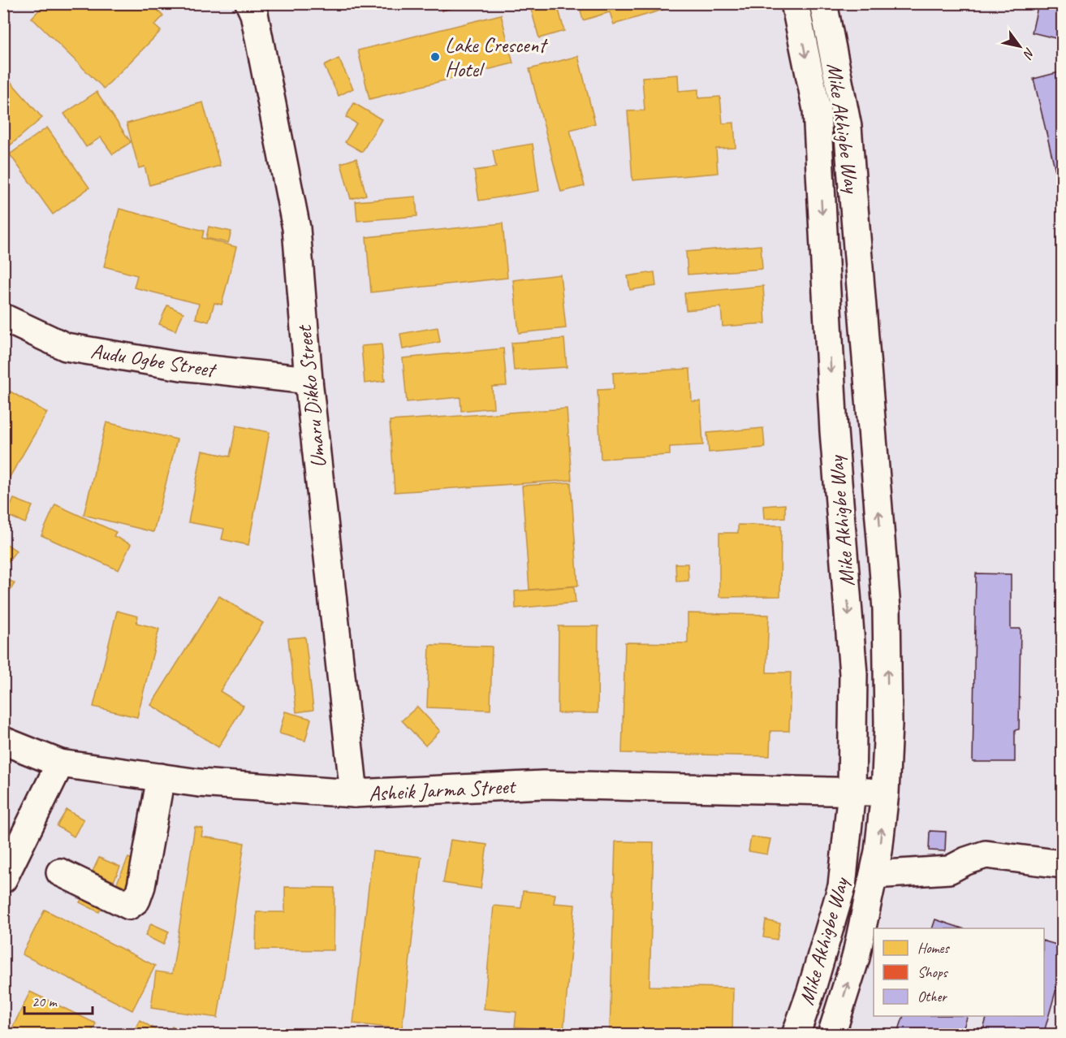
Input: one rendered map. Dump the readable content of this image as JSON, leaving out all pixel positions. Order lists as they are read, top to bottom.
{
  "streets": {
    "street": [
      "Mike Akhigbe Way",
      "Audu Ogbe Street",
      "Umaru Dikko Street",
      "Asheik Jarma Street"
    ]
  },
  "crossings": [
    ["Mike Akhigbe Way", "Asheik Jarma Street"],
    ["Audu Ogbe Street", "Umaru Dikko Street"],
    ["Umaru Dikko Street", "Asheik Jarma Street"]
  ],
  "places": ["Lake Crescent Hotel"],
  "legend": ["Homes", "Shops", "Other"],
  "scale_bar": "20 m",
  "north": "bottom right"
}
